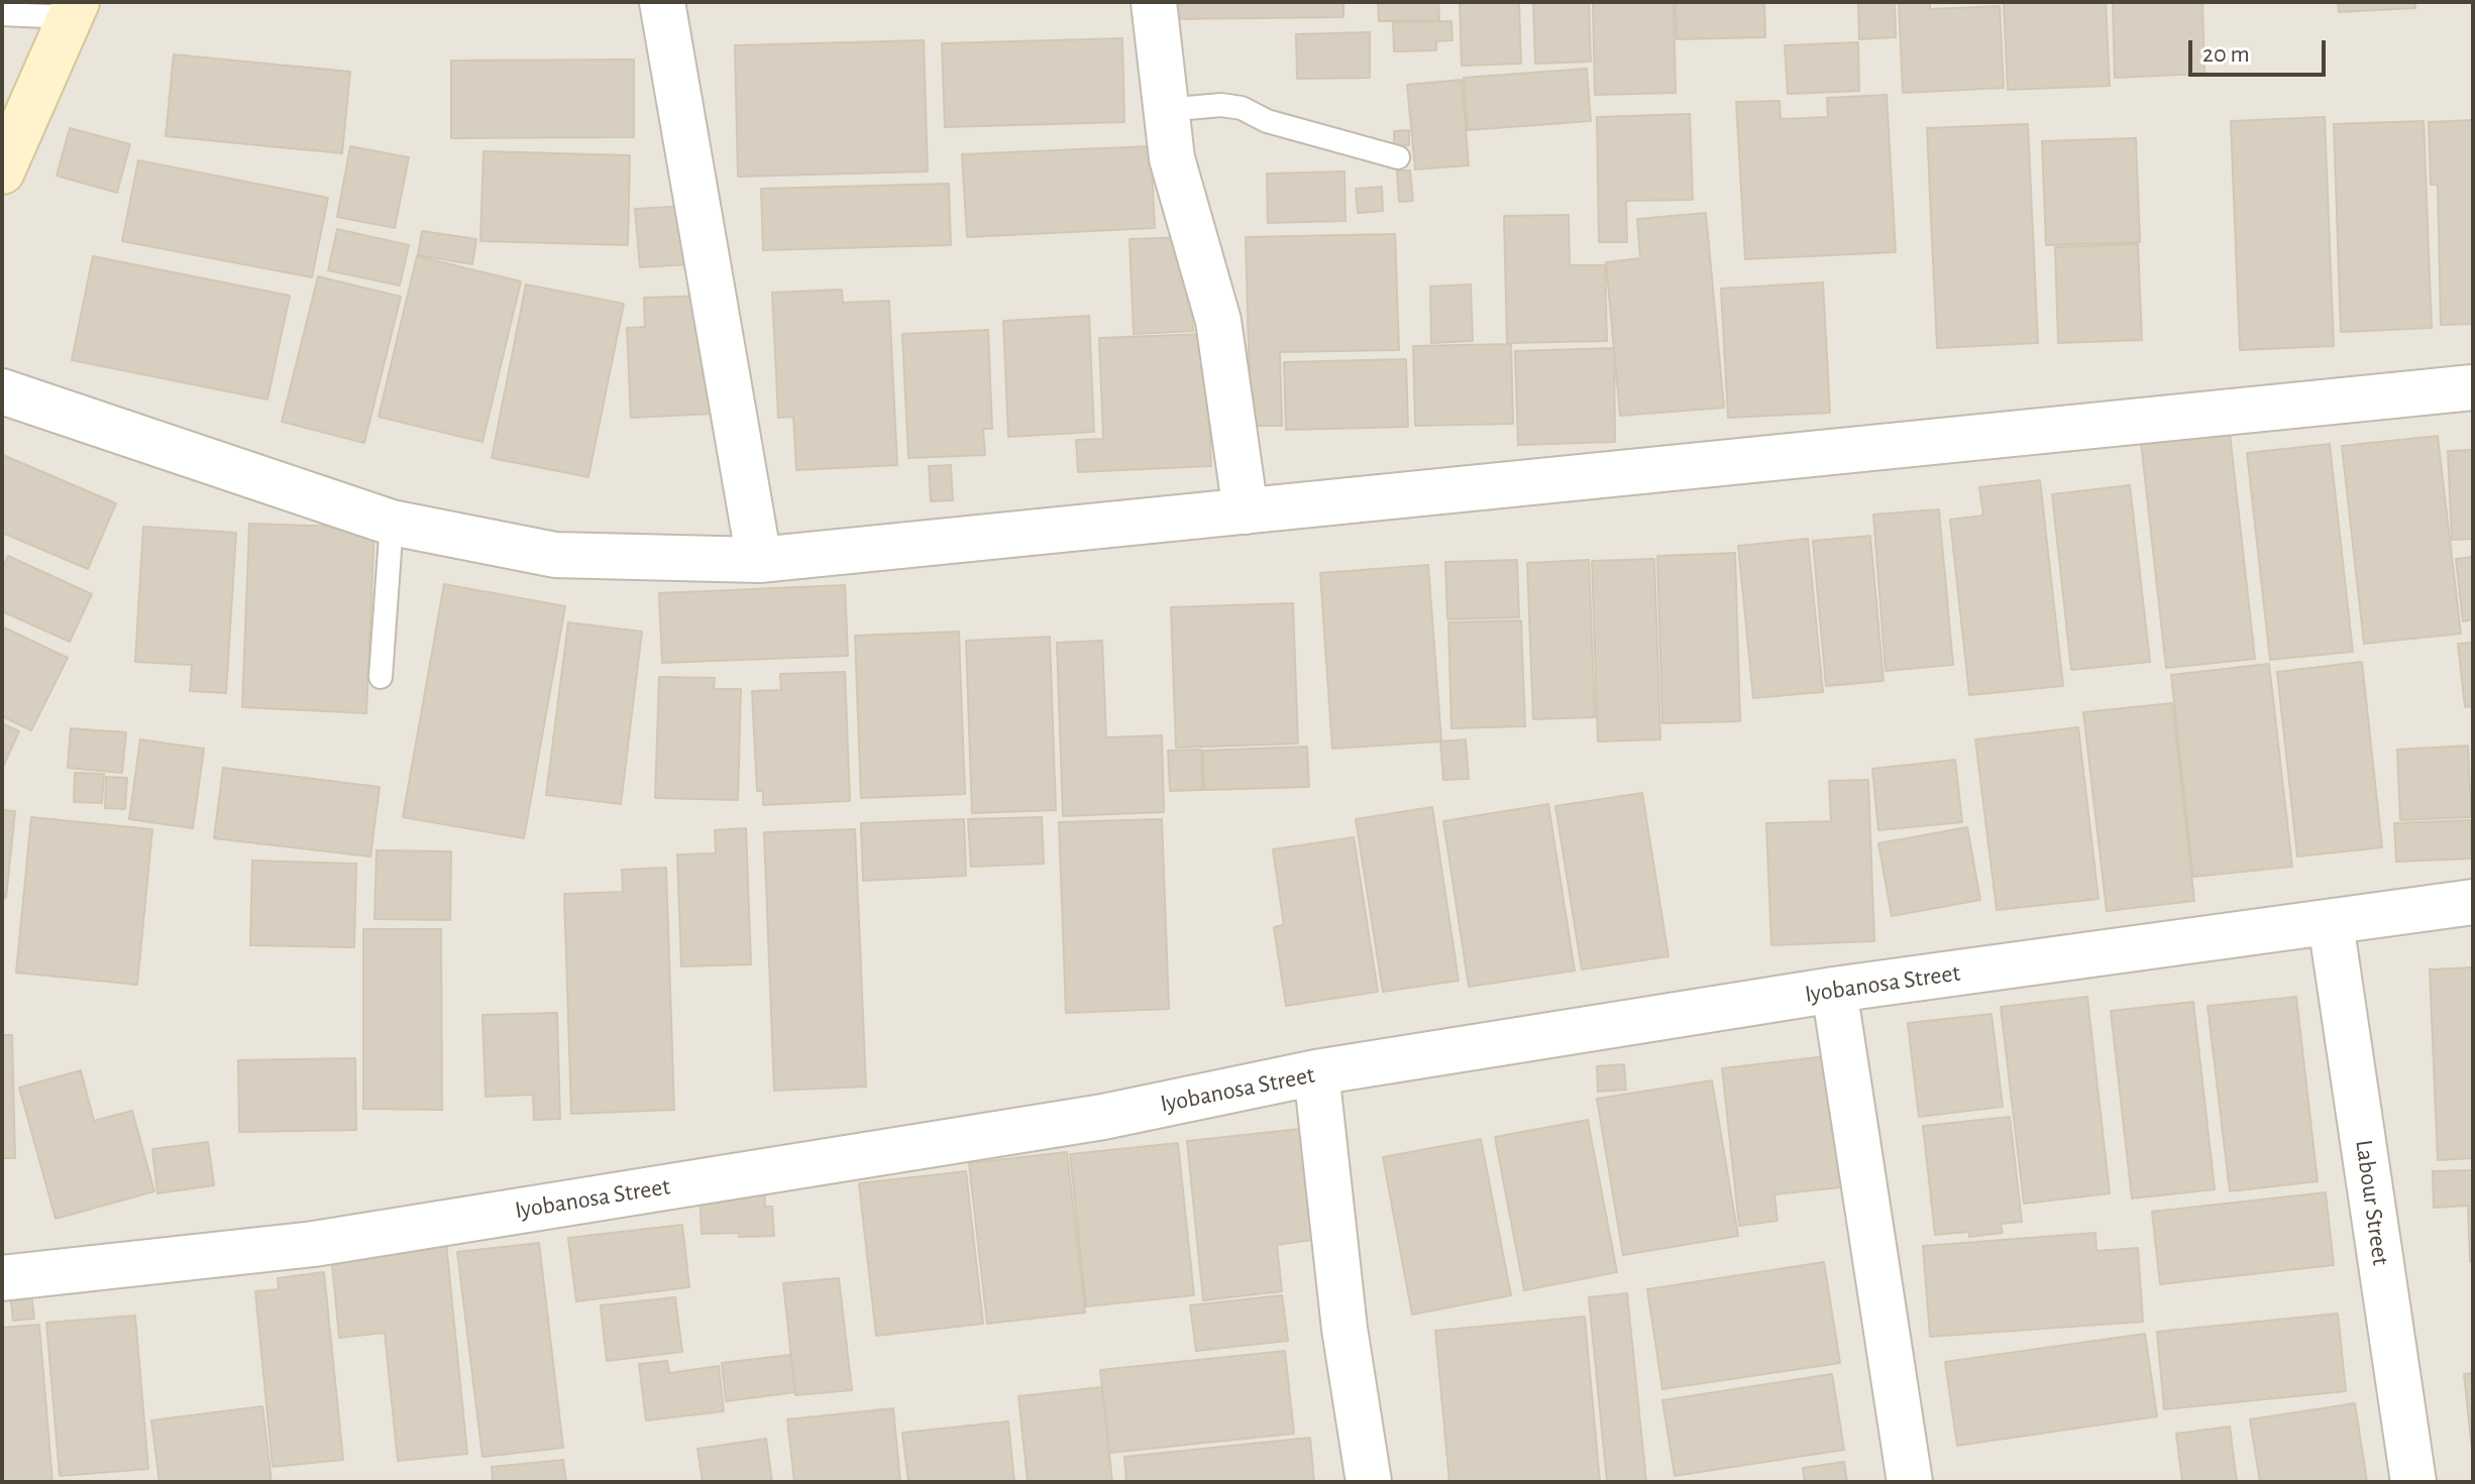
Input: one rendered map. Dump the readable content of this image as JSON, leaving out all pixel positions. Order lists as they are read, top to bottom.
{
  "streets": {
    "street": ["Iyobanosa Street", "Labour Street"]
  },
  "crossings": [
    ["Iyobanosa Street", "Labour Street"]
  ],
  "scale_bar": "20 m"
}
